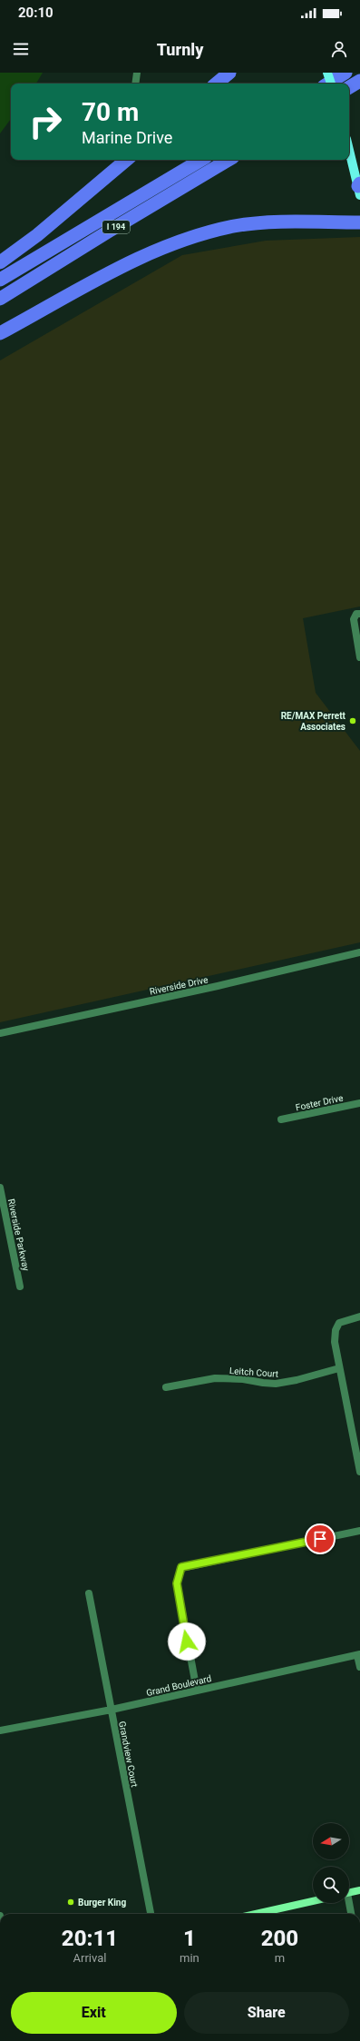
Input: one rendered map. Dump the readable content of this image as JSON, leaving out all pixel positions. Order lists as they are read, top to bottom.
{
  "streets": {
    "highway": ["I 194"],
    "street": [
      "Riverside Drive",
      "Foster Drive",
      "Riverside Parkway",
      "Leitch Court",
      "Grand Boulevard",
      "Grandview Court"
    ]
  },
  "crossings": [
    ["Grand Boulevard", "Grandview Court"]
  ],
  "places": ["RE/MAX Perrett Associates", "Burger King"],
  "north": "left",
  "page": {
    "status": "20:10",
    "header": "Turnly",
    "turn": ["70 m", "Marine Drive"],
    "eta": [
      "20:11",
      "Arrival",
      "1",
      "min",
      "200",
      "m"
    ],
    "buttons": ["Exit", "Share"]
  }
}
